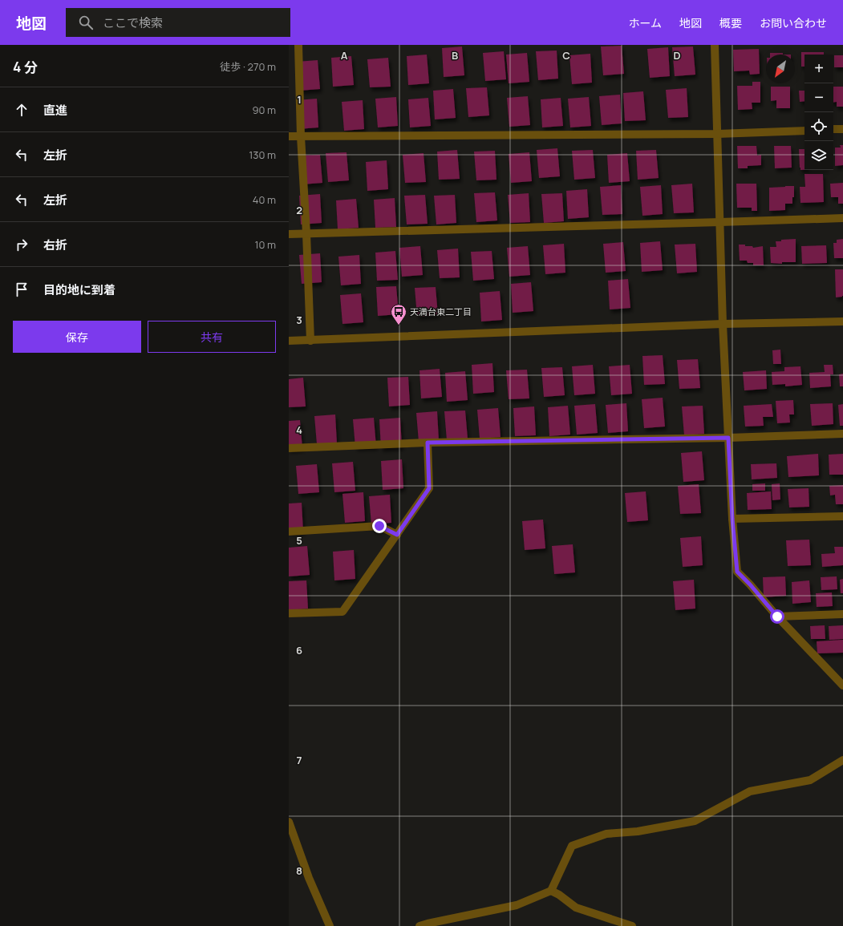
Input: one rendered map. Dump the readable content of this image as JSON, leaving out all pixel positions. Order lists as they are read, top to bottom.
{
  "places": {
    "bus stop": ["天満台東二丁目"]
  },
  "north": "bottom left",
  "page": {
    "header": "地図",
    "search": "ここで検索",
    "nav": [
      "ホーム",
      "地図",
      "概要",
      "お問い合わせ"
    ],
    "heading": ["4 分", "徒歩 · 270 m"],
    "map_buttons": ["+", "−"],
    "list": [
      ["直進", "90 m"],
      ["左折", "130 m"],
      ["左折", "40 m"],
      ["右折", "10 m"],
      "目的地に到着"
    ],
    "buttons": ["保存", "共有"]
  },
  "grid": {
    "columns": [
      "A",
      "B",
      "C",
      "D"
    ],
    "rows": [
      "1",
      "2",
      "3",
      "4",
      "5",
      "6",
      "7",
      "8"
    ]
  }
}
